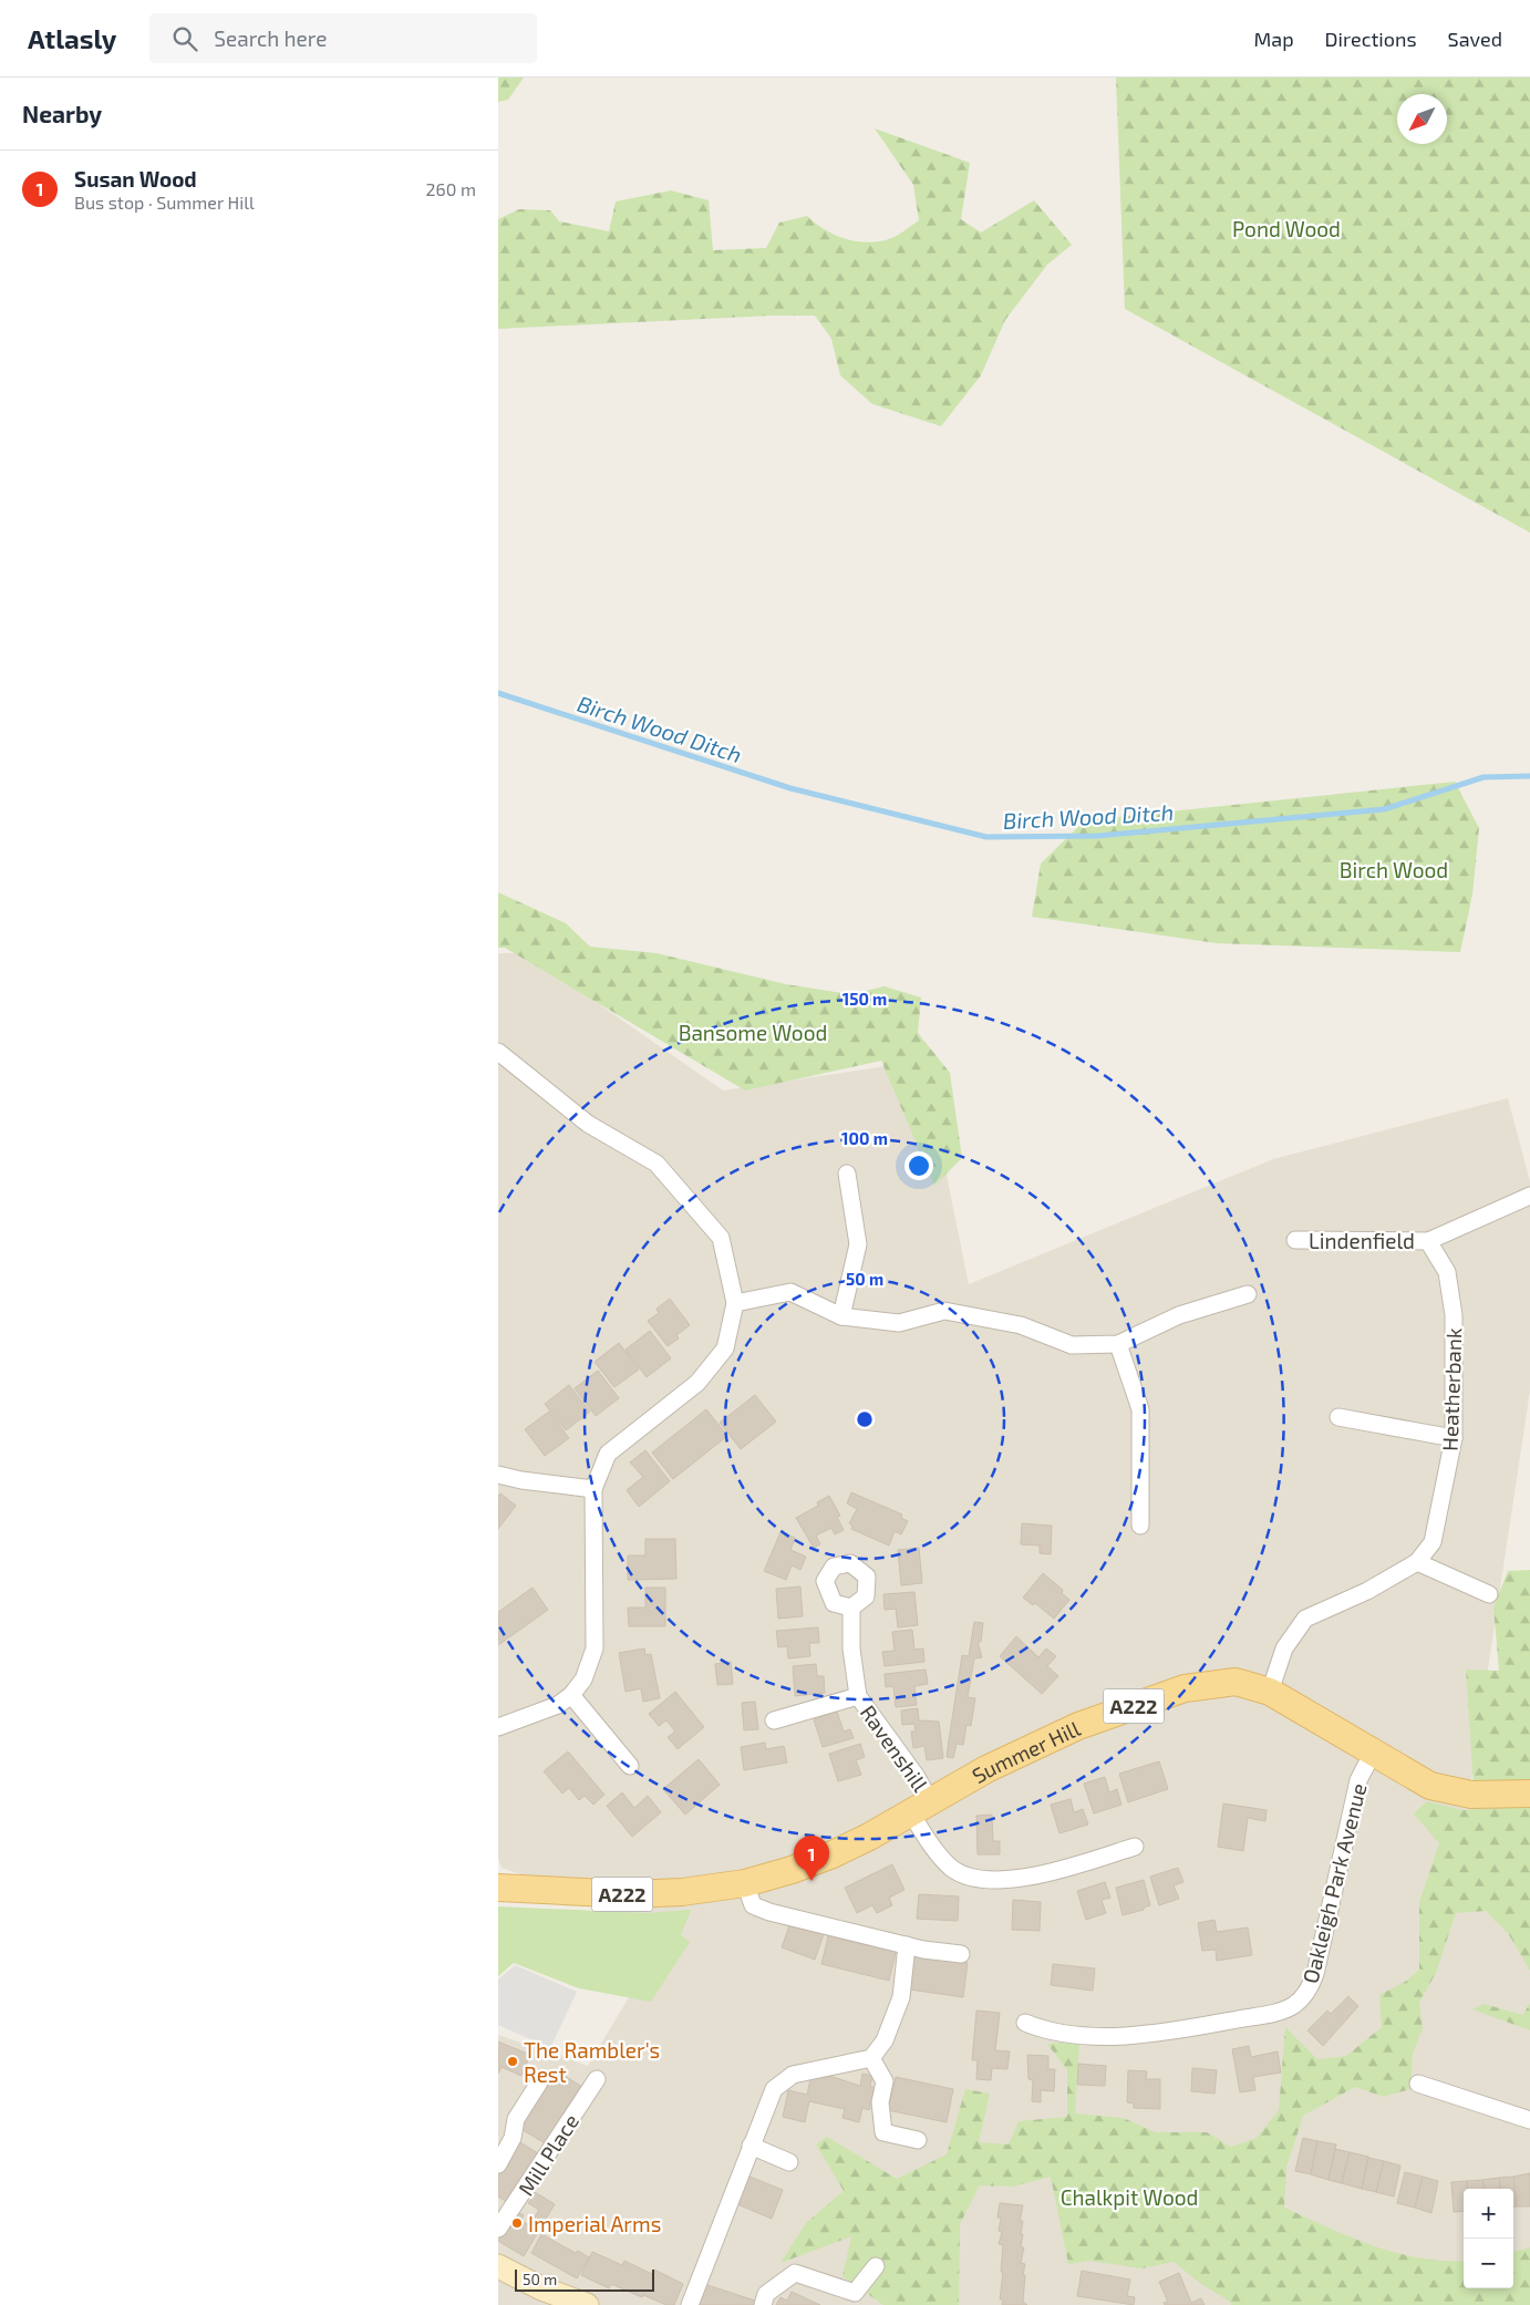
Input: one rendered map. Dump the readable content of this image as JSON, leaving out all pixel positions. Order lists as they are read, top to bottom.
{
  "streets": {
    "main road": ["A222", "Summer Hill"],
    "street": [
      "Lindenfield",
      "Heatherbank",
      "Ravenshill",
      "Oakleigh Park Avenue",
      "Mill Place"
    ]
  },
  "crossings": [
    ["Lindenfield", "Heatherbank"],
    ["Heatherbank", "Summer Hill"],
    ["A222", "Summer Hill"],
    ["Ravenshill", "Summer Hill"],
    ["Summer Hill", "Oakleigh Park Avenue"]
  ],
  "water": ["Birch Wood Ditch"],
  "parks": [
    "Pond Wood",
    "Birch Wood",
    "Bansome Wood",
    "Chalkpit Wood"
  ],
  "places": ["The Rambler's Rest", "Imperial Arms"],
  "scale_bar": "50 m",
  "north": "bottom left",
  "page": {
    "header": "Atlasly",
    "search": "Search here",
    "nav": ["Map", "Directions", "Saved"],
    "heading": "Nearby",
    "list": [
      {
        "mark": "1",
        "name": "Susan Wood",
        "note": "Bus stop · Summer Hill",
        "value": "260 m"
      }
    ],
    "pins": "1",
    "map_buttons": ["+", "−"],
    "scale": "50 m"
  },
  "rings": ["150 m", "100 m", "50 m"]
}
